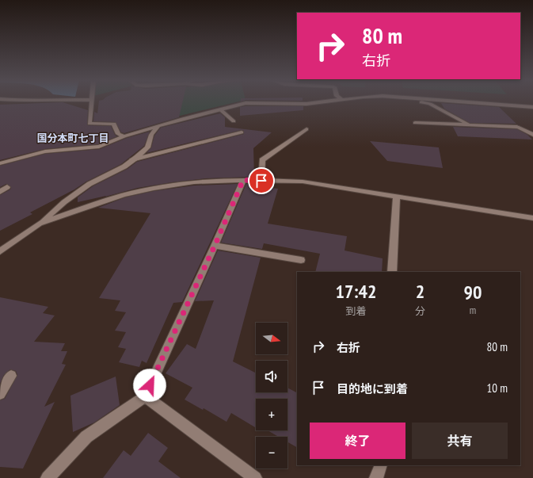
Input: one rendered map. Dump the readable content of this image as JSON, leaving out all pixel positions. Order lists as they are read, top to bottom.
{
  "districts": ["国分本町七丁目"],
  "north": "right",
  "page": {
    "turn": ["80 m", "右折"],
    "eta": [
      "17:42",
      "到着",
      "2",
      "分",
      "90",
      "m"
    ],
    "map_buttons": ["+", "−"],
    "list": [
      {
        "name": "右折",
        "value": "80 m"
      },
      {
        "name": "目的地に到着",
        "value": "10 m"
      }
    ],
    "buttons": ["終了", "共有"]
  }
}
